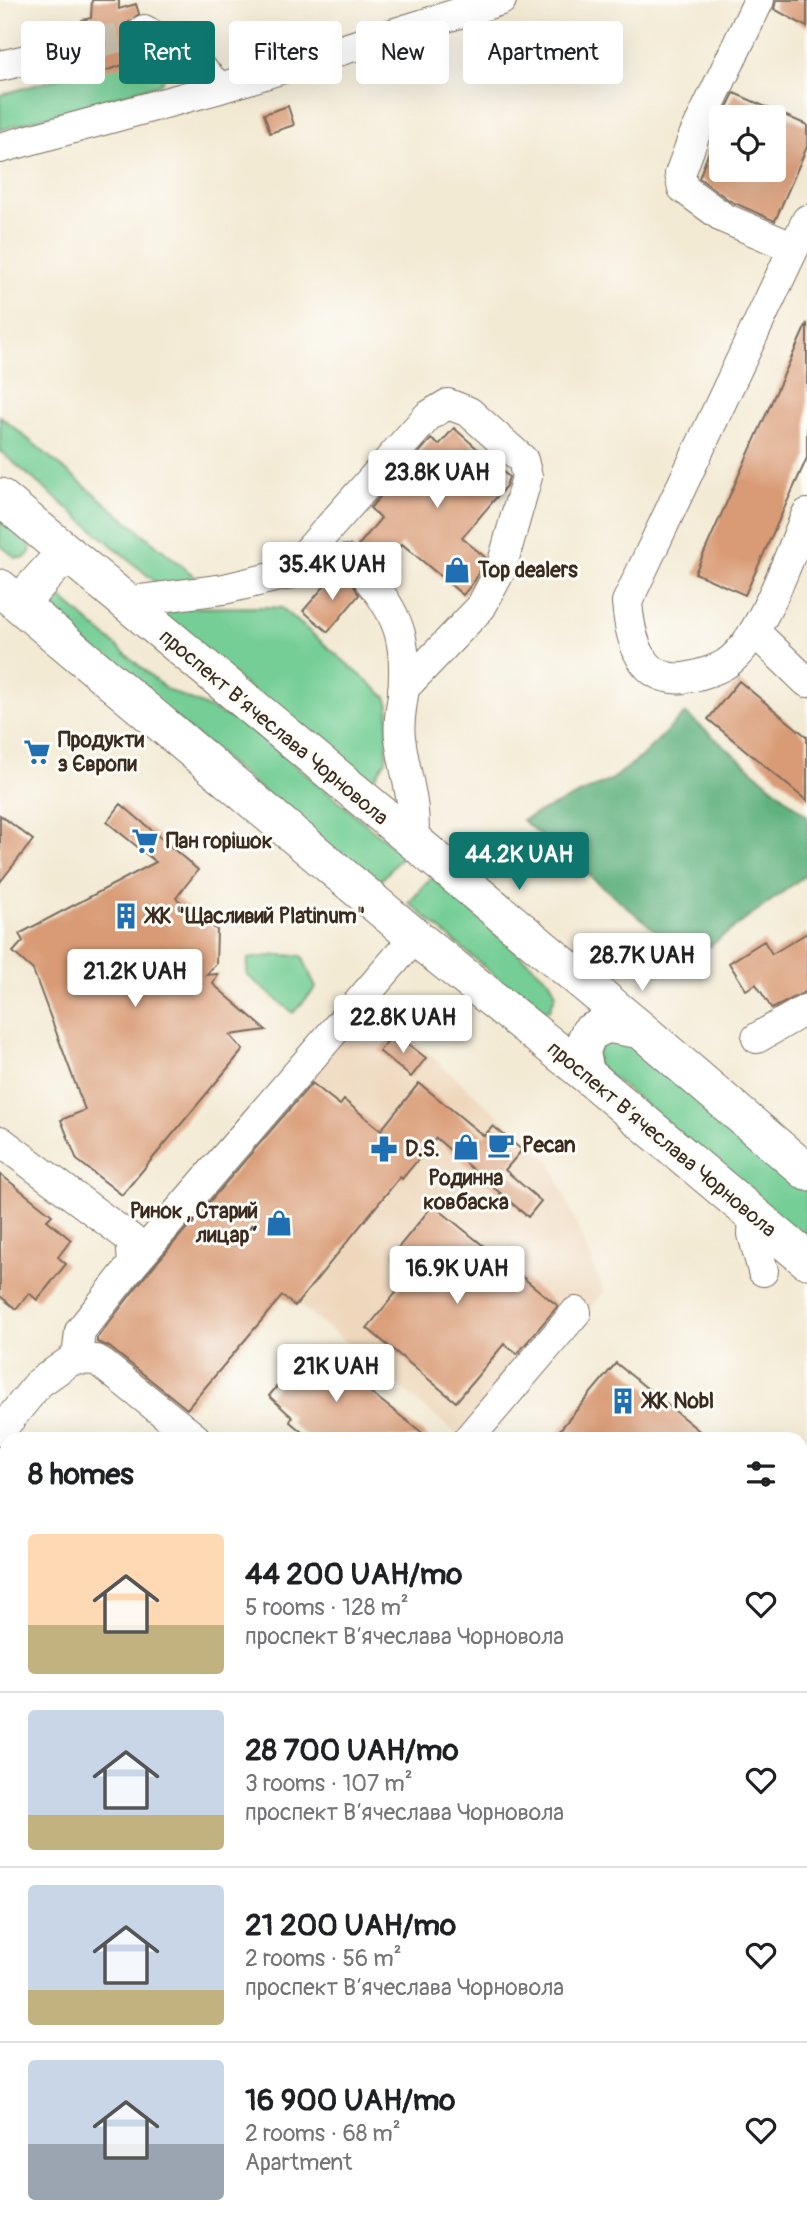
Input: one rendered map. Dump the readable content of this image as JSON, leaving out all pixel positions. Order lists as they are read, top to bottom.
{
  "streets": {
    "main road": ["проспект Вʼячеслава Чорновола"]
  },
  "places": {
    "shop": ["Top dealers", "Родинна ковбаска", "Ринок „Старий лицар“"],
    "supermarket": ["Продукти з Європи", "Пан горішок"],
    "building": ["ЖК \"Щасливий Platinum\"", "ЖК Nobl"],
    "cafe": ["Pecan"],
    "pharmacy": ["D.S."]
  },
  "page": {
    "chip": [
      "Buy",
      "Rent",
      "Filters",
      "New",
      "Apartment"
    ],
    "price": [
      "23.8K UAH",
      "35.4K UAH",
      "44.2K UAH",
      "28.7K UAH",
      "21.2K UAH",
      "22.8K UAH",
      "16.9K UAH",
      "21K UAH"
    ],
    "heading": "8 homes",
    "list": [
      {
        "name": "44 200 UAH/mo",
        "note": "5 rooms · 128 m² · проспект Вʼячеслава Чорновола"
      },
      {
        "name": "28 700 UAH/mo",
        "note": "3 rooms · 107 m² · проспект Вʼячеслава Чорновола"
      },
      {
        "name": "21 200 UAH/mo",
        "note": "2 rooms · 56 m² · проспект Вʼячеслава Чорновола"
      },
      {
        "name": "16 900 UAH/mo",
        "note": "2 rooms · 68 m² · Apartment"
      }
    ]
  }
}
